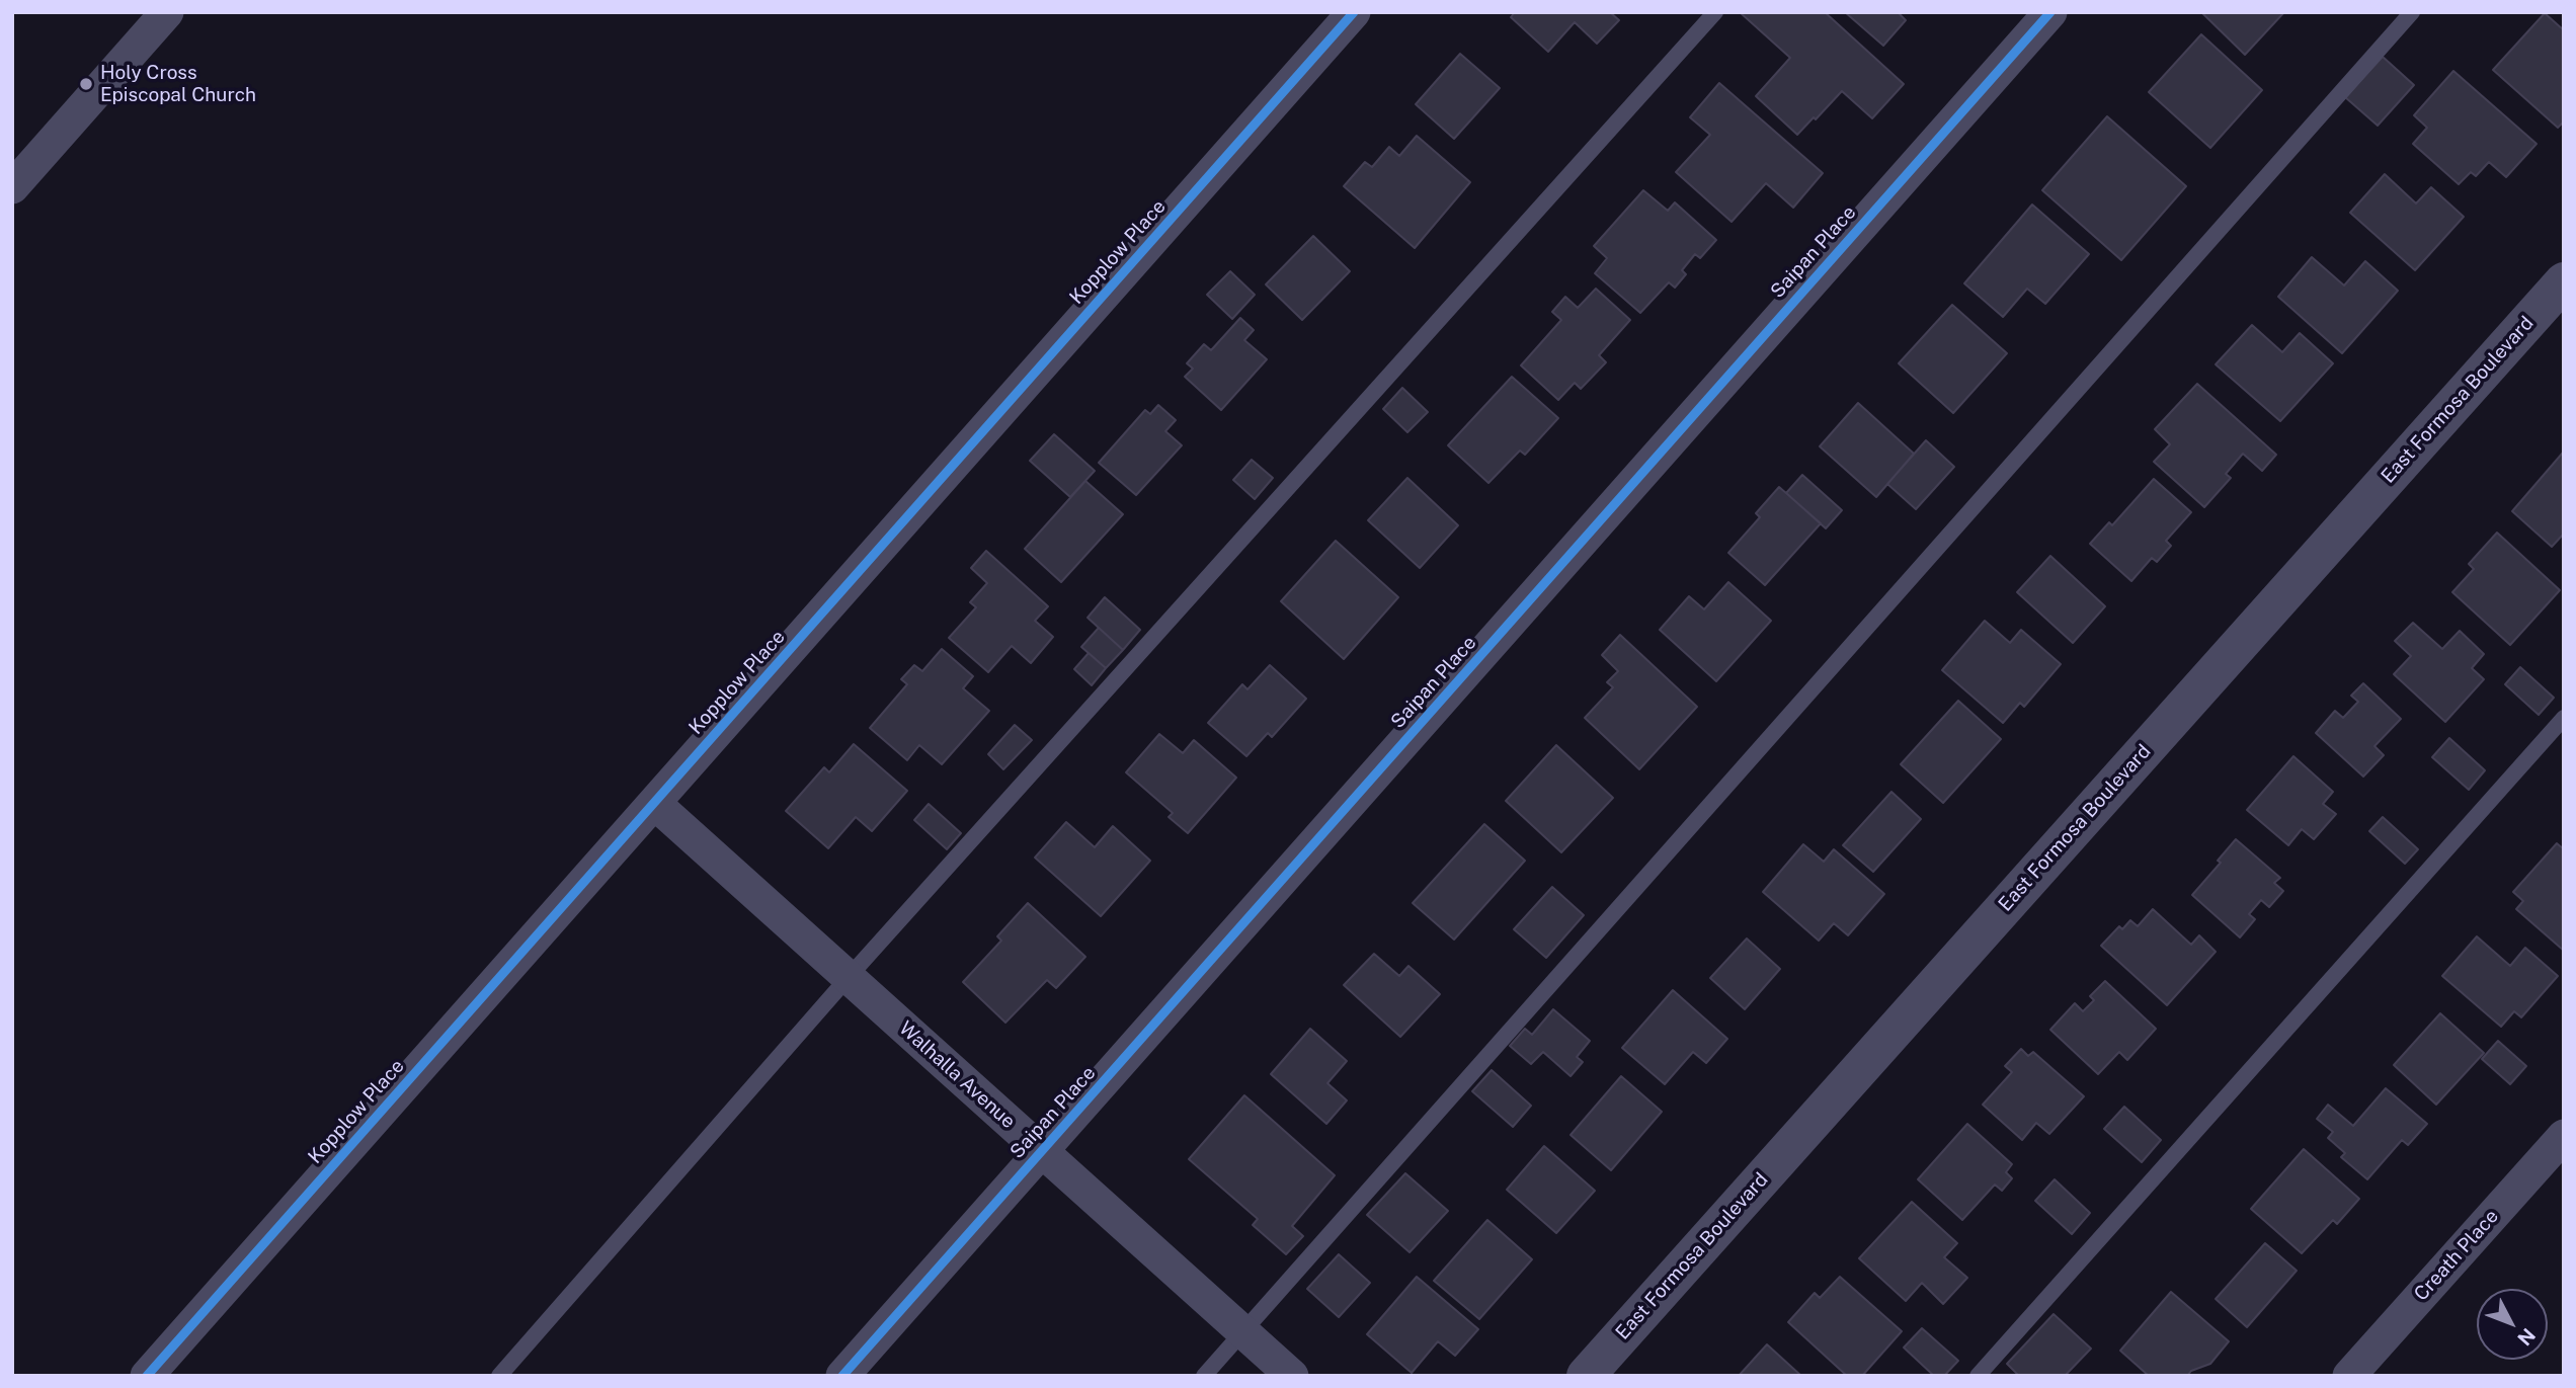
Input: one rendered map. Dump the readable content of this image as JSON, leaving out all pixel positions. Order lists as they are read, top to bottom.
{
  "streets": {
    "street": [
      "Kopplow Place",
      "Saipan Place",
      "East Formosa Boulevard",
      "Walhalla Avenue",
      "Creath Place"
    ]
  },
  "crossings": [
    ["Kopplow Place", "Walhalla Avenue"],
    ["Saipan Place", "Walhalla Avenue"]
  ],
  "places": ["Holy Cross Episcopal Church"],
  "north": "bottom right"
}
